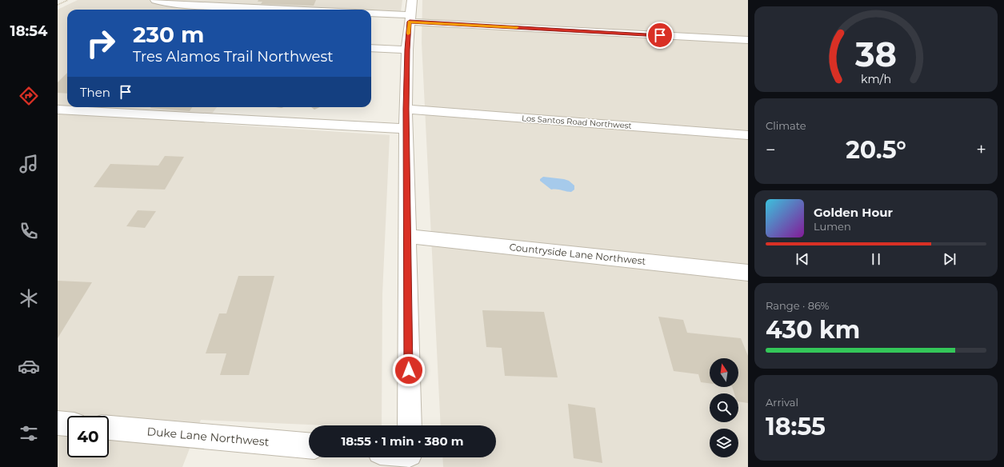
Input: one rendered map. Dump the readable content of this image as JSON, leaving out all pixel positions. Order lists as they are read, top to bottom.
{
  "streets": {
    "street": ["Los Santos Road Northwest", "Countryside Lane Northwest", "Duke Lane Northwest"]
  },
  "north": "top",
  "page": {
    "tabs": "18:54",
    "turn": ["230 m", "Tres Alamos Trail Northwest"],
    "then": "Then",
    "tile": [
      "Climate",
      ["Range · 86%", "430 km"],
      ["Arrival", "18:55"]
    ],
    "heat": ["−", "20.5°", "+"],
    "song": ["Golden Hour", "Lumen"],
    "limit": "40",
    "trip": "18:55 · 1 min · 380 m",
    "gauge": ["38", "km/h"]
  }
}
